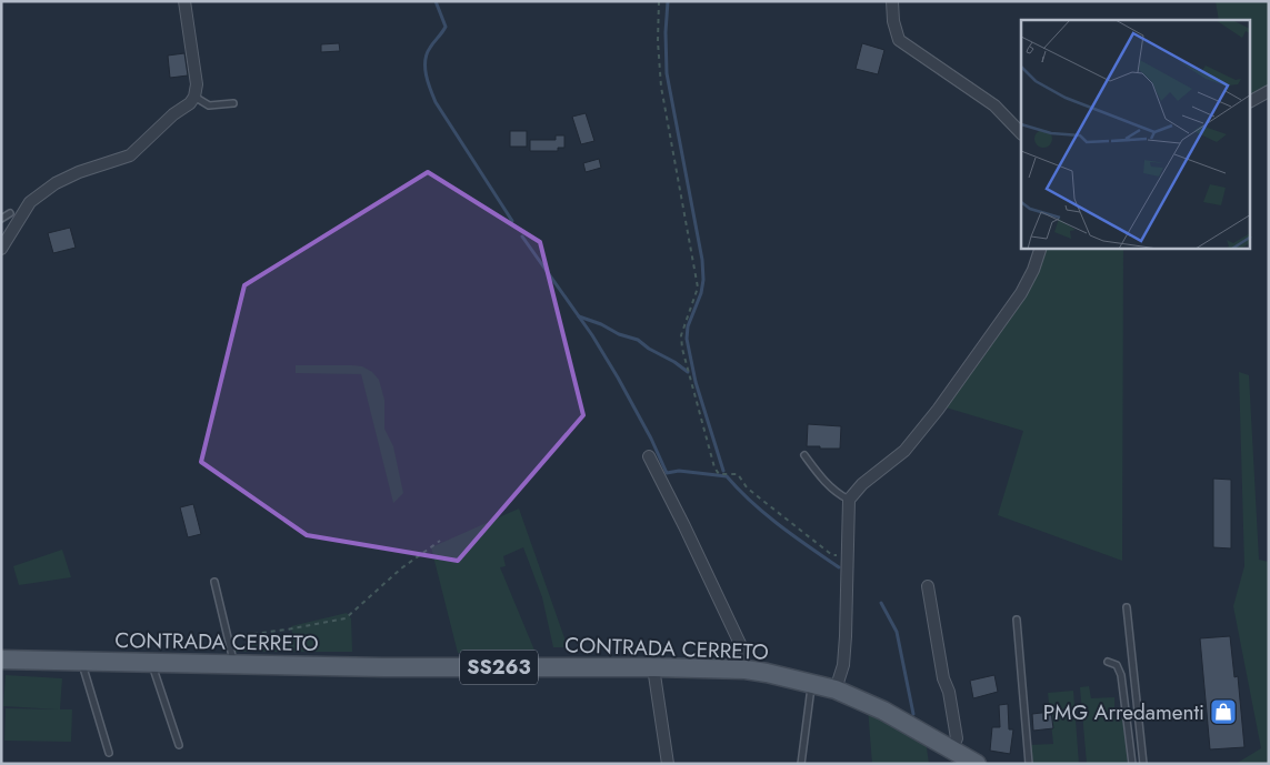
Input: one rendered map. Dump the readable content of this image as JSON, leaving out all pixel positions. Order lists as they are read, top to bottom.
{
  "streets": {
    "main road": ["CONTRADA CERRETO", "SS263"]
  },
  "places": {
    "shop": ["PMG Arredamenti"]
  }
}
